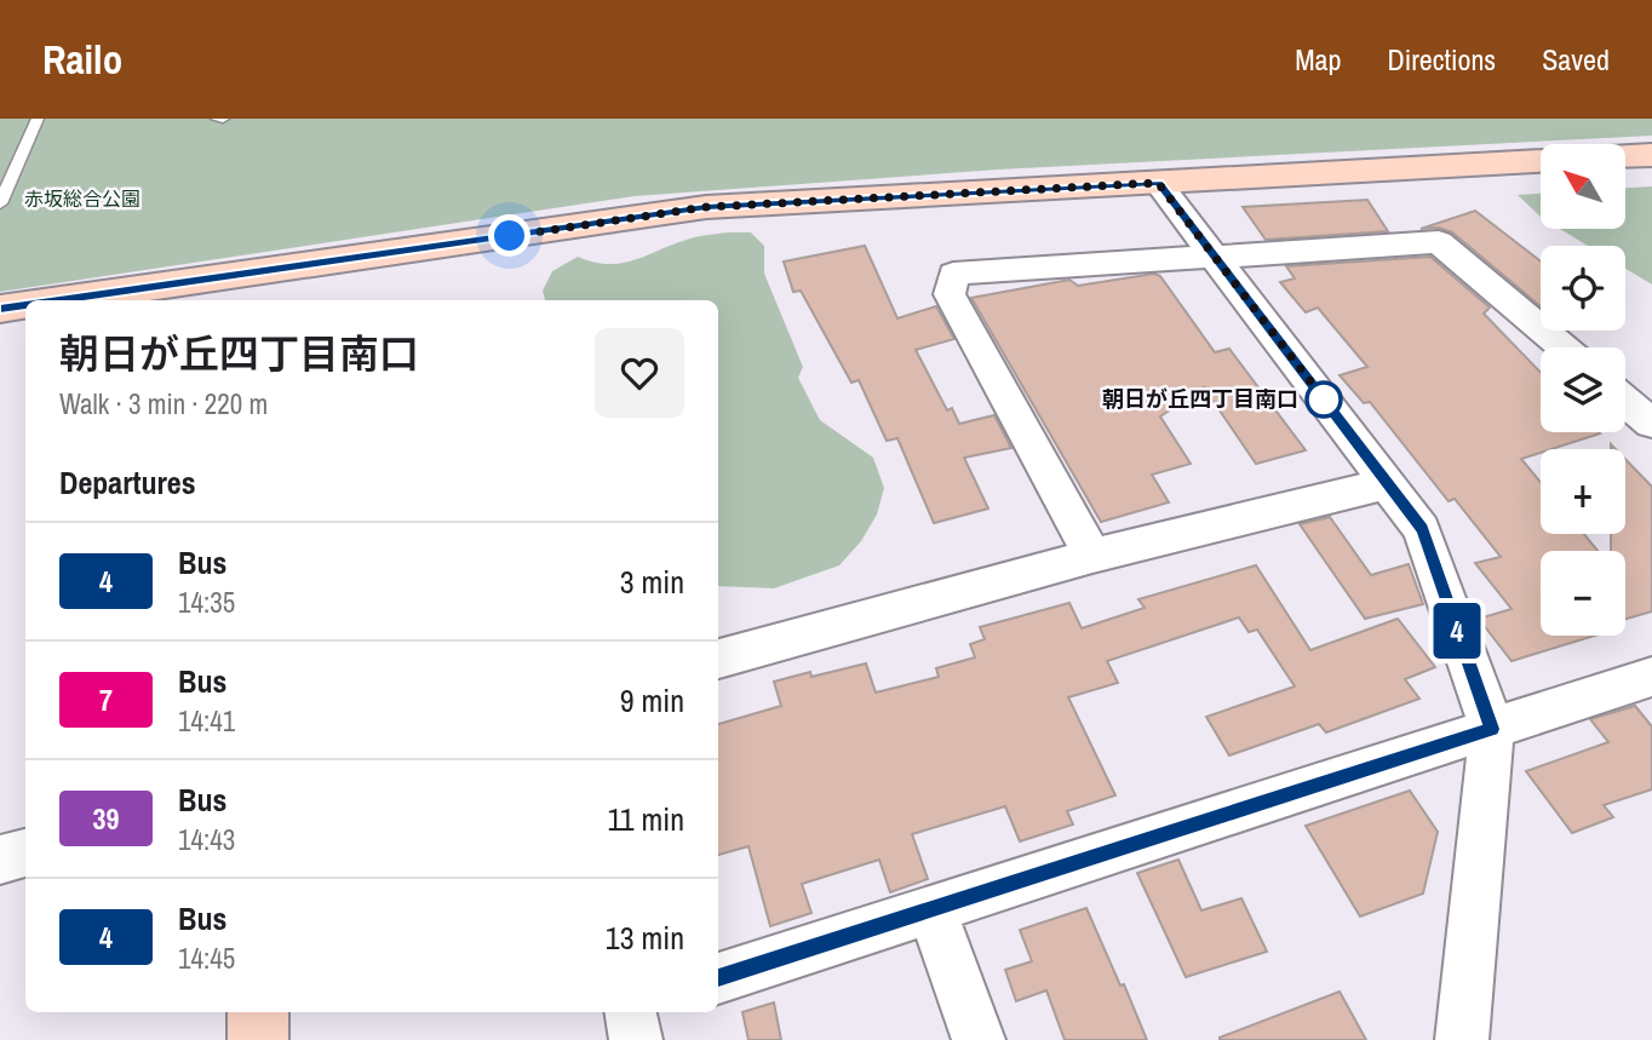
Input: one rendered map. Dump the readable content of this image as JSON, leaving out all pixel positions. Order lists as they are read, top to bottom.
{
  "parks": ["赤坂総合公園"],
  "places": ["朝日が丘四丁目南口"],
  "lines": ["bus line 4"],
  "north": "top left",
  "page": {
    "header": "Railo",
    "nav": ["Map", "Directions", "Saved"],
    "on_map": "4",
    "map_buttons": ["+", "−"],
    "heading": [
      ["朝日が丘四丁目南口", "Walk · 3 min · 220 m"],
      "Departures"
    ],
    "list": [
      {
        "mark": "4",
        "name": "Bus",
        "note": "14:35",
        "value": "3 min"
      },
      {
        "mark": "7",
        "name": "Bus",
        "note": "14:41",
        "value": "9 min"
      },
      {
        "mark": "39",
        "name": "Bus",
        "note": "14:43",
        "value": "11 min"
      },
      {
        "mark": "4",
        "name": "Bus",
        "note": "14:45",
        "value": "13 min"
      }
    ]
  }
}
